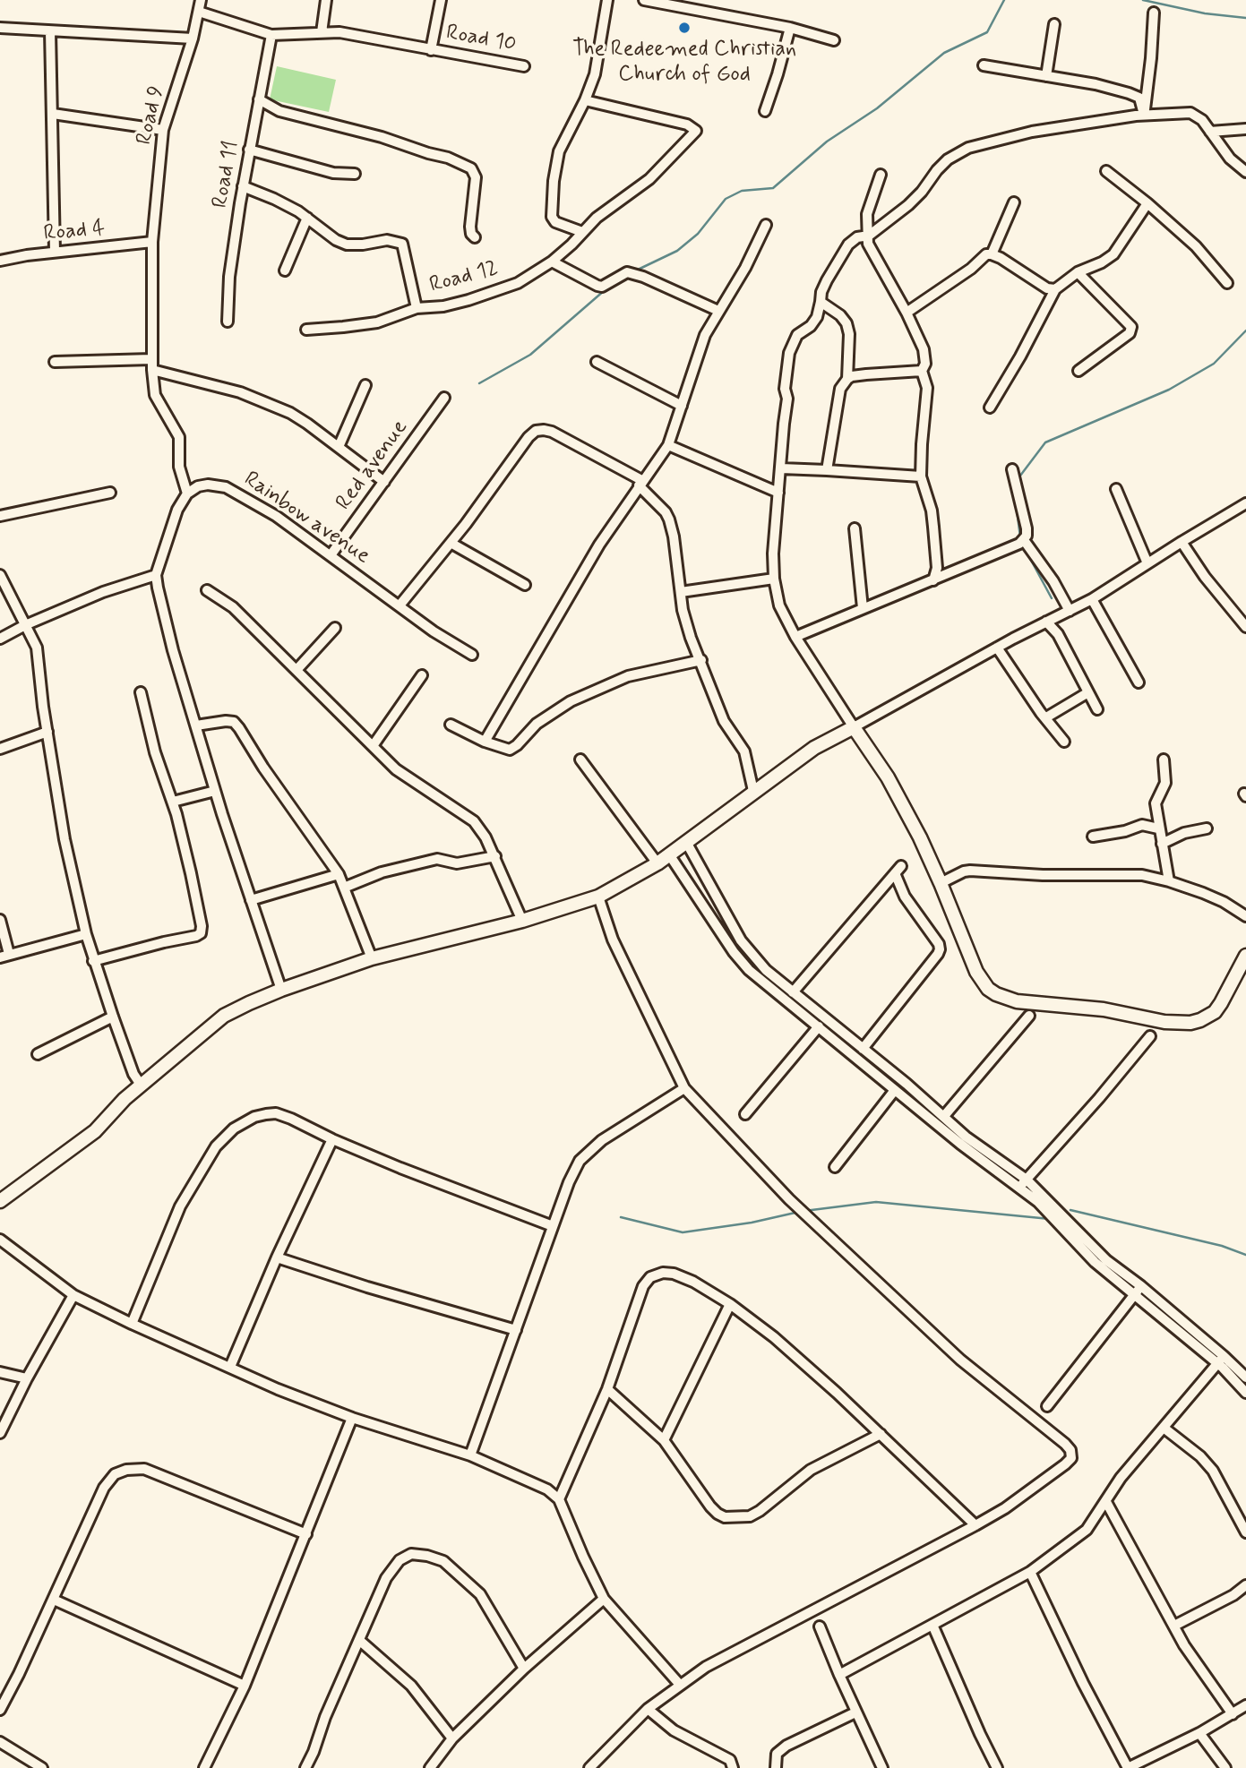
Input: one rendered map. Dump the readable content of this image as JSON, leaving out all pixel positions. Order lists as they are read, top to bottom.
{
  "streets": {
    "street": [
      "Road 10",
      "Road 9",
      "Road 11",
      "Road 4",
      "Road 12",
      "Red avenue",
      "Rainbow avenue"
    ]
  },
  "crossings": [
    ["Road 10", "Road 9"],
    ["Road 10", "Road 11"],
    ["Road 9", "Road 4"],
    ["Road 9", "Rainbow avenue"],
    ["Road 11", "Road 12"],
    ["Red avenue", "Rainbow avenue"]
  ],
  "places": ["The Redeemed Christian Church of God"]
}
